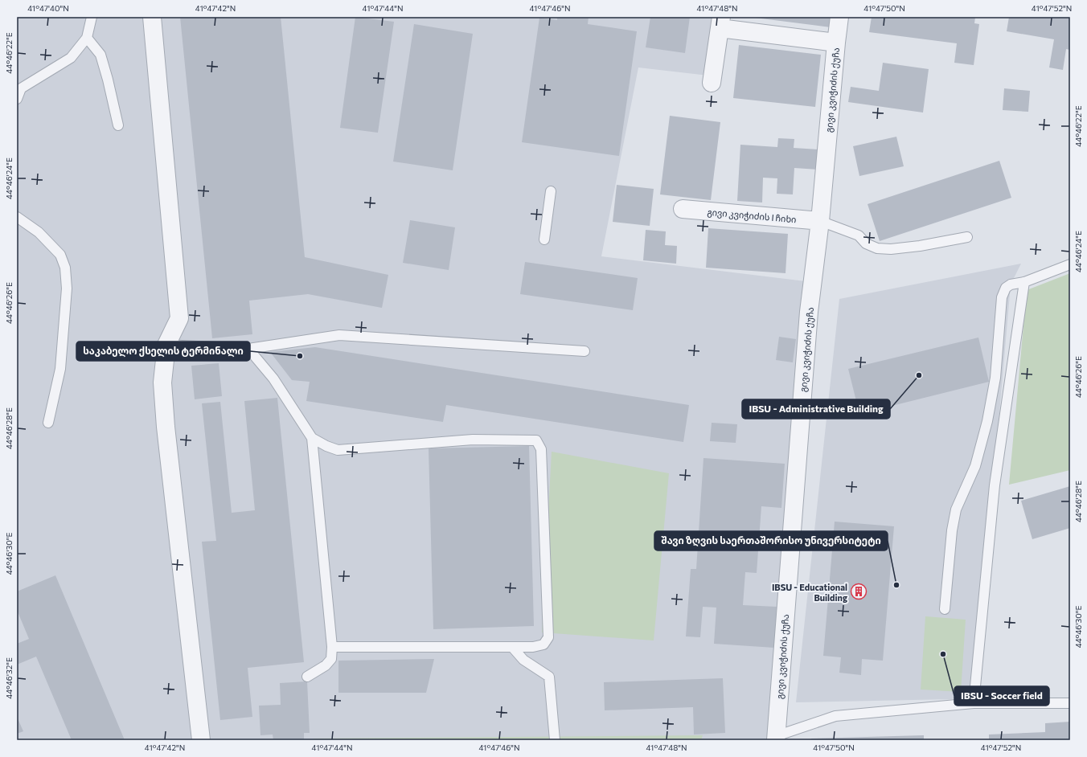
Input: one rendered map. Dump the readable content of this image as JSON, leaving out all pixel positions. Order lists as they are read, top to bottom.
{
  "streets": {
    "street": ["გივი კვიჭიძის ქუჩა", "გივი კვიჭიძის I ჩიხი"]
  },
  "crossings": [
    ["გივი კვიჭიძის ქუჩა", "გივი კვიჭიძის I ჩიხი"]
  ],
  "places": {
    "other": [
      "საკაბელო ქსელის ტერმინალი",
      "IBSU - Administrative Building",
      "შავი ზღვის საერთაშორისო უნივერსიტეტი",
      "IBSU - Soccer field"
    ],
    "building": ["IBSU - Educational Building"]
  },
  "coordinates": [
    "41°47'40\"N",
    "41°47'42\"N",
    "41°47'44\"N",
    "41°47'46\"N",
    "41°47'48\"N",
    "41°47'50\"N",
    "41°47'52\"N",
    "44°46'22\"E",
    "44°46'24\"E",
    "44°46'26\"E",
    "44°46'28\"E",
    "44°46'30\"E",
    "44°46'32\"E"
  ]
}
